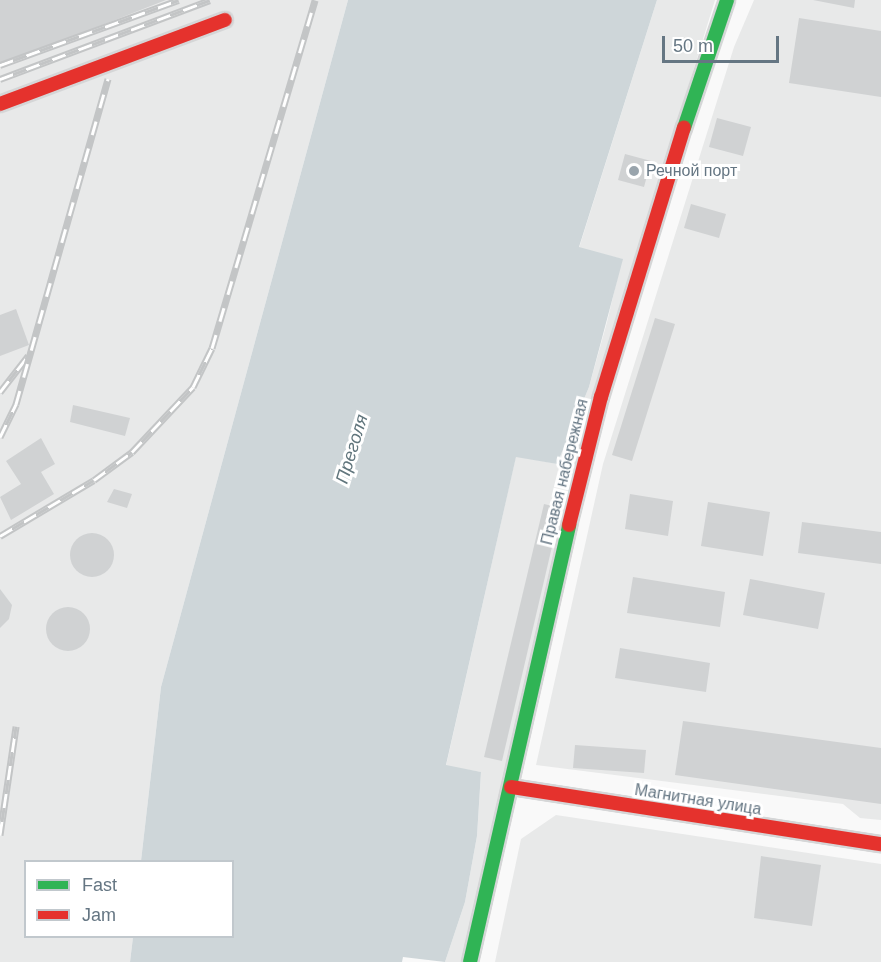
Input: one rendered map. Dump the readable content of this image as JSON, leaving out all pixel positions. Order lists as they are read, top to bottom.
{
  "streets": {
    "main road": ["Правая набережная", "Магнитная улица"]
  },
  "crossings": [
    ["Правая набережная", "Магнитная улица"]
  ],
  "water": ["Преголя"],
  "places": ["Речной порт"],
  "legend": ["Fast", "Jam"],
  "scale_bar": "50 m"
}
